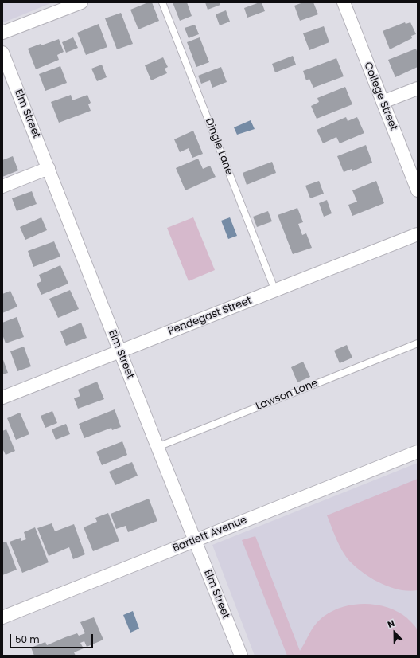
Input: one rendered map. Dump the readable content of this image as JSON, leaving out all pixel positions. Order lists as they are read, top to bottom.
{
  "streets": {
    "street": [
      "College Street",
      "Elm Street",
      "Pendegast Street",
      "Bartlett Avenue"
    ],
    "lane": ["Dingle Lane", "Lawson Lane"]
  },
  "crossings": [
    ["Elm Street", "Pendegast Street"],
    ["Elm Street", "Lawson Lane"],
    ["Elm Street", "Bartlett Avenue"],
    ["Dingle Lane", "Pendegast Street"]
  ],
  "scale_bar": "50 m",
  "north": "top"
}
